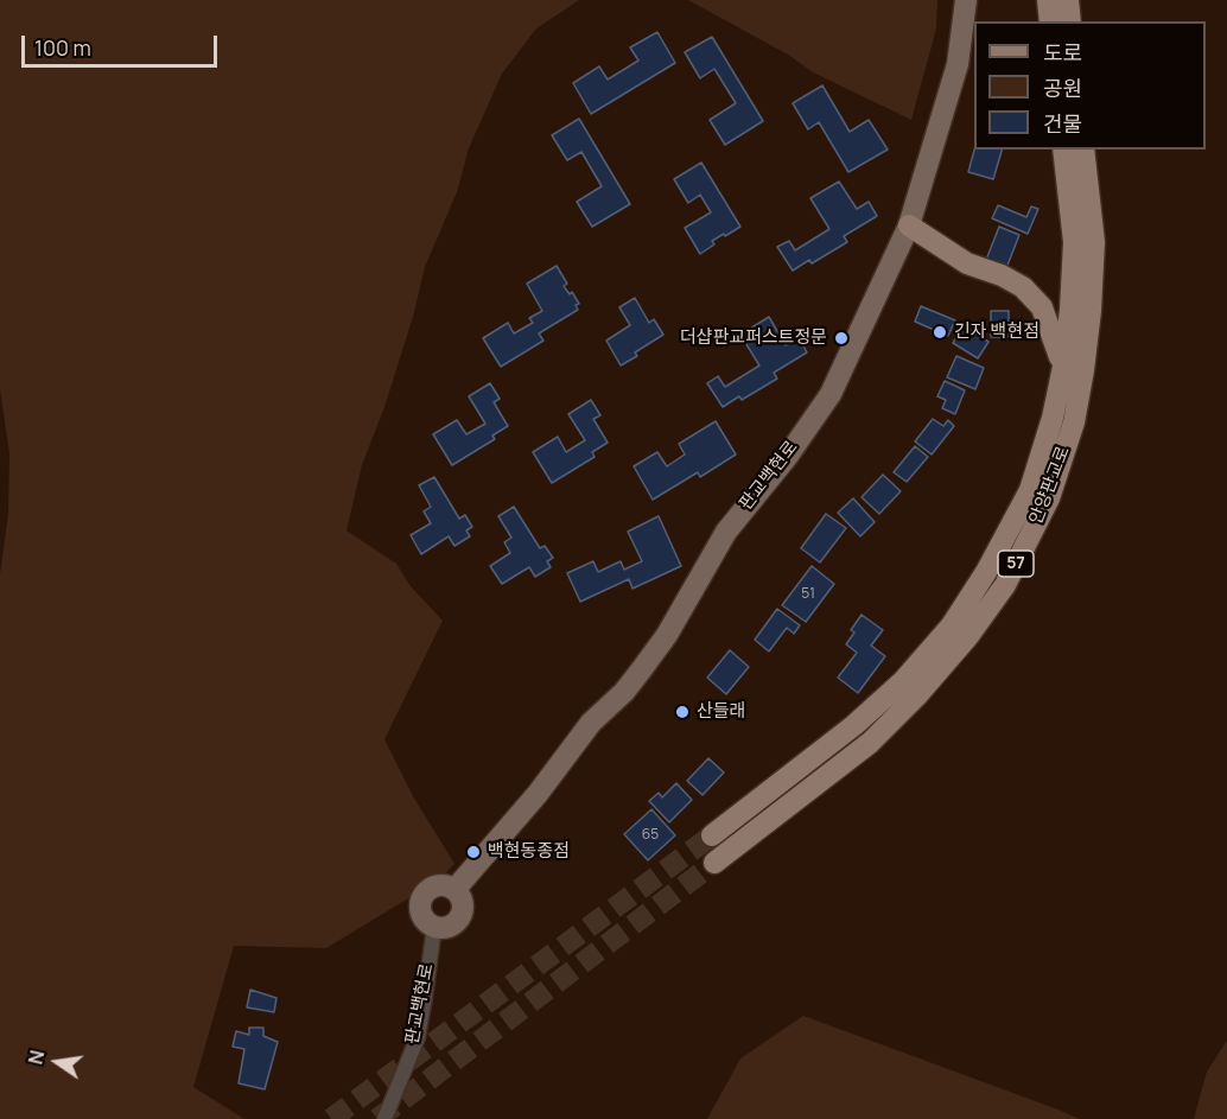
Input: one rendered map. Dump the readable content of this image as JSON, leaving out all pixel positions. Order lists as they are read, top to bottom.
{
  "streets": {
    "main road": ["안양판교로", "57"],
    "street": ["판교백현로"]
  },
  "places": [
    "긴자 백현점",
    "더샵판교퍼스트정문",
    "산들래",
    "백현동종점"
  ],
  "house_numbers": ["51", "65"],
  "legend": ["도로", "공원", "건물"],
  "scale_bar": "100 m",
  "north": "left"
}
